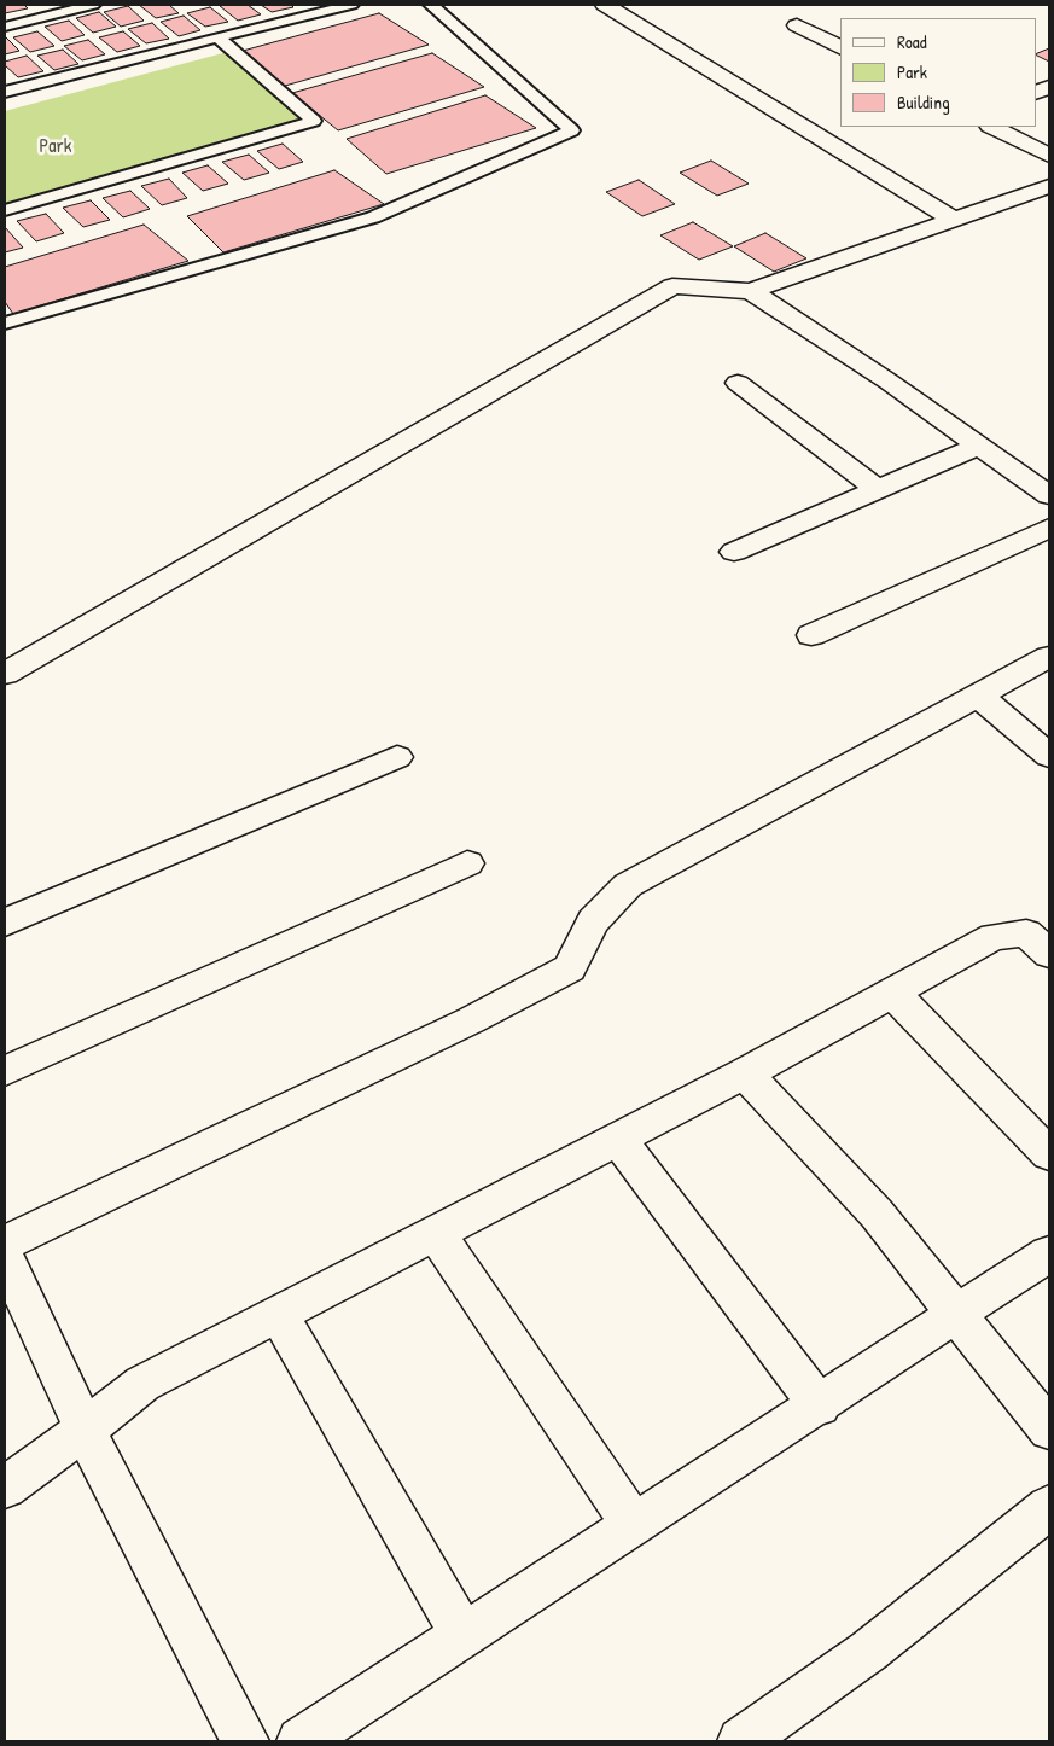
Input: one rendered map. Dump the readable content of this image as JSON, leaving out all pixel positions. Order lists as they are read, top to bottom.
{
  "parks": ["Park"],
  "legend": ["Road", "Park", "Building"]
}
